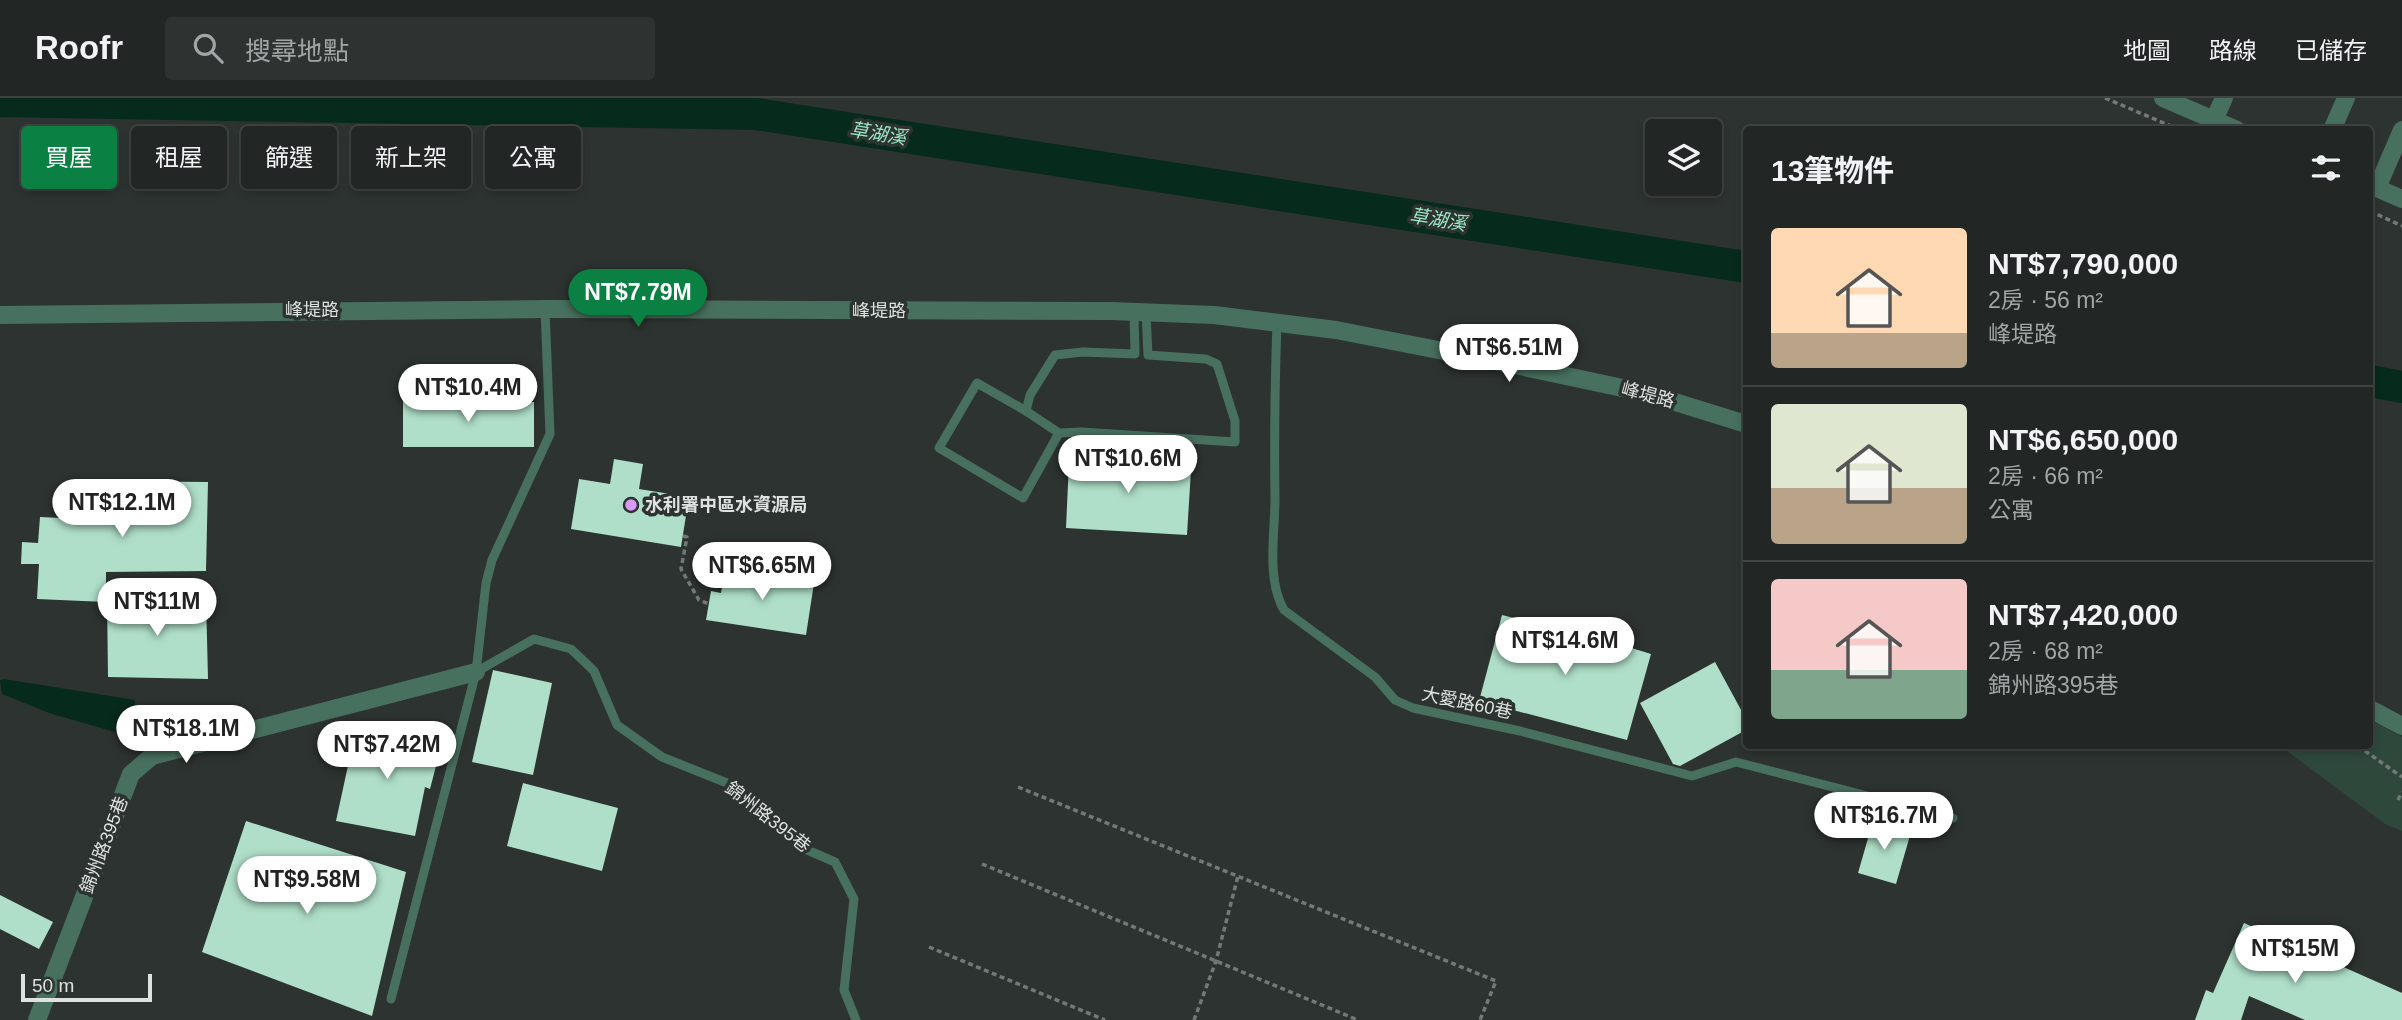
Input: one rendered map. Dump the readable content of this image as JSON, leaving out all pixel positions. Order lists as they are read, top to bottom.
{
  "streets": {
    "street": ["峰堤路", "錦州路395巷"],
    "lane": ["大愛路60巷"]
  },
  "crossings": [
    ["峰堤路", "大愛路60巷"]
  ],
  "water": ["草湖溪"],
  "places": ["水利署中區水資源局"],
  "scale_bar": "50 m",
  "page": {
    "header": "Roofr",
    "search": "搜尋地點",
    "nav": ["地圖", "路線", "已儲存"],
    "chip": [
      "買屋",
      "租屋",
      "篩選",
      "新上架",
      "公寓"
    ],
    "heading": "13筆物件",
    "list": [
      {
        "name": "NT$7,790,000",
        "note": "2房 · 56 m² · 峰堤路"
      },
      {
        "name": "NT$6,650,000",
        "note": "2房 · 66 m² · 公寓"
      },
      {
        "name": "NT$7,420,000",
        "note": "2房 · 68 m² · 錦州路395巷"
      }
    ],
    "price": [
      "NT$7.79M",
      "NT$6.51M",
      "NT$10.4M",
      "NT$10.6M",
      "NT$12.1M",
      "NT$6.65M",
      "NT$11M",
      "NT$14.6M",
      "NT$18.1M",
      "NT$7.42M",
      "NT$16.7M",
      "NT$9.58M",
      "NT$15M"
    ],
    "scale": "50 m"
  }
}
